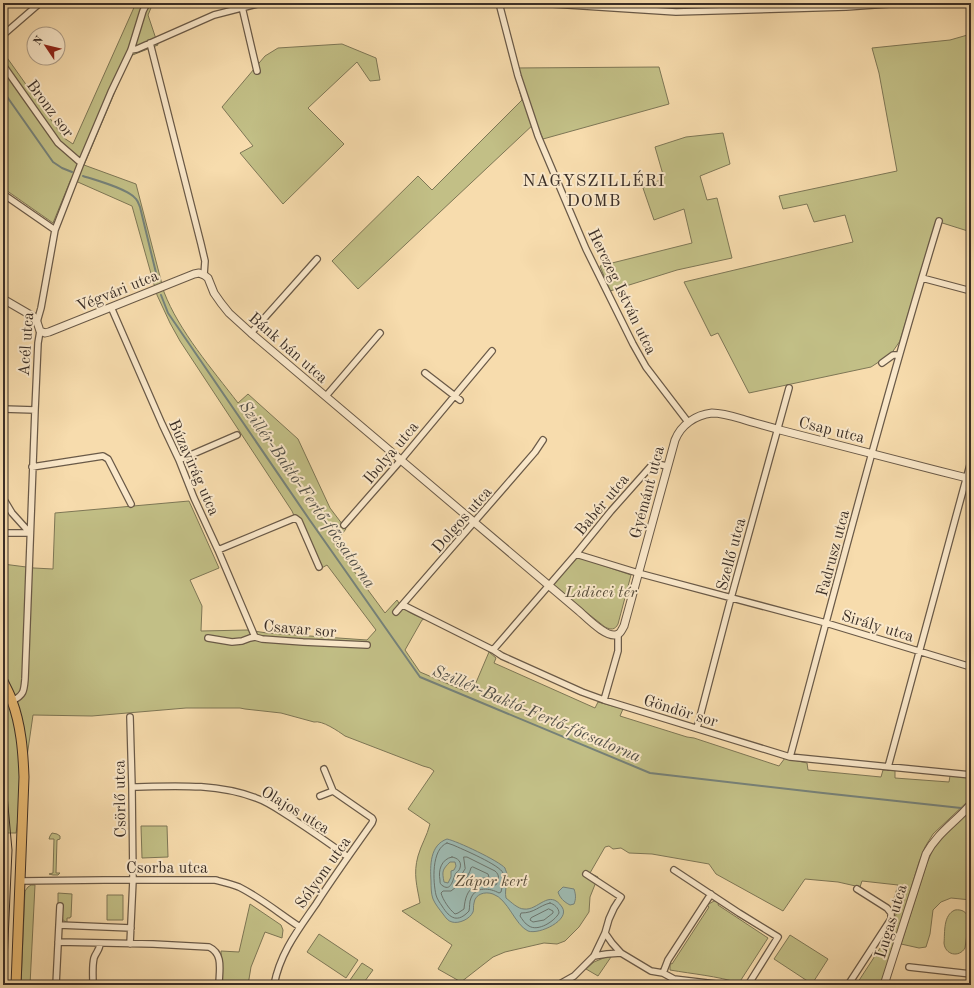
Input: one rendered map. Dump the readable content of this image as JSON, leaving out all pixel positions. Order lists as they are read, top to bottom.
{
  "streets": {
    "street": [
      "Bronz sor",
      "Végvári utca",
      "Herczeg István utca",
      "Acél utca",
      "Bánk bán utca",
      "Csap utca",
      "Ibolya utca",
      "Búzavirág utca",
      "Gyémánt utca",
      "Babér utca",
      "Dolgos utca",
      "Fadrusz utca",
      "Szellő utca",
      "Sirály utca",
      "Csavar sor",
      "Göndör sor",
      "Csörlő utca",
      "Olajos utca",
      "Csorba utca",
      "Sólyom utca",
      "Lugas utca"
    ]
  },
  "crossings": [
    ["Bronz sor", "Acél utca"],
    ["Végvári utca", "Acél utca"],
    ["Végvári utca", "Bánk bán utca"],
    ["Végvári utca", "Búzavirág utca"],
    ["Herczeg István utca", "Csap utca"],
    ["Herczeg István utca", "Gyémánt utca"],
    ["Bánk bán utca", "Ibolya utca"],
    ["Bánk bán utca", "Dolgos utca"],
    ["Csap utca", "Gyémánt utca"],
    ["Csap utca", "Fadrusz utca"],
    ["Csap utca", "Szellő utca"],
    ["Búzavirág utca", "Csavar sor"],
    ["Gyémánt utca", "Babér utca"],
    ["Gyémánt utca", "Sirály utca"],
    ["Dolgos utca", "Göndör sor"],
    ["Fadrusz utca", "Sirály utca"],
    ["Fadrusz utca", "Göndör sor"],
    ["Szellő utca", "Sirály utca"],
    ["Szellő utca", "Göndör sor"],
    ["Csörlő utca", "Olajos utca"],
    ["Csörlő utca", "Csorba utca"],
    ["Olajos utca", "Sólyom utca"],
    ["Csorba utca", "Sólyom utca"]
  ],
  "districts": ["NAGYSZILLÉRI DOMB"],
  "water": ["Szillér-Baktó-Fertő-főcsatorna"],
  "parks": ["Lidicei tér", "Zápor kert"],
  "north": "top left"
}
